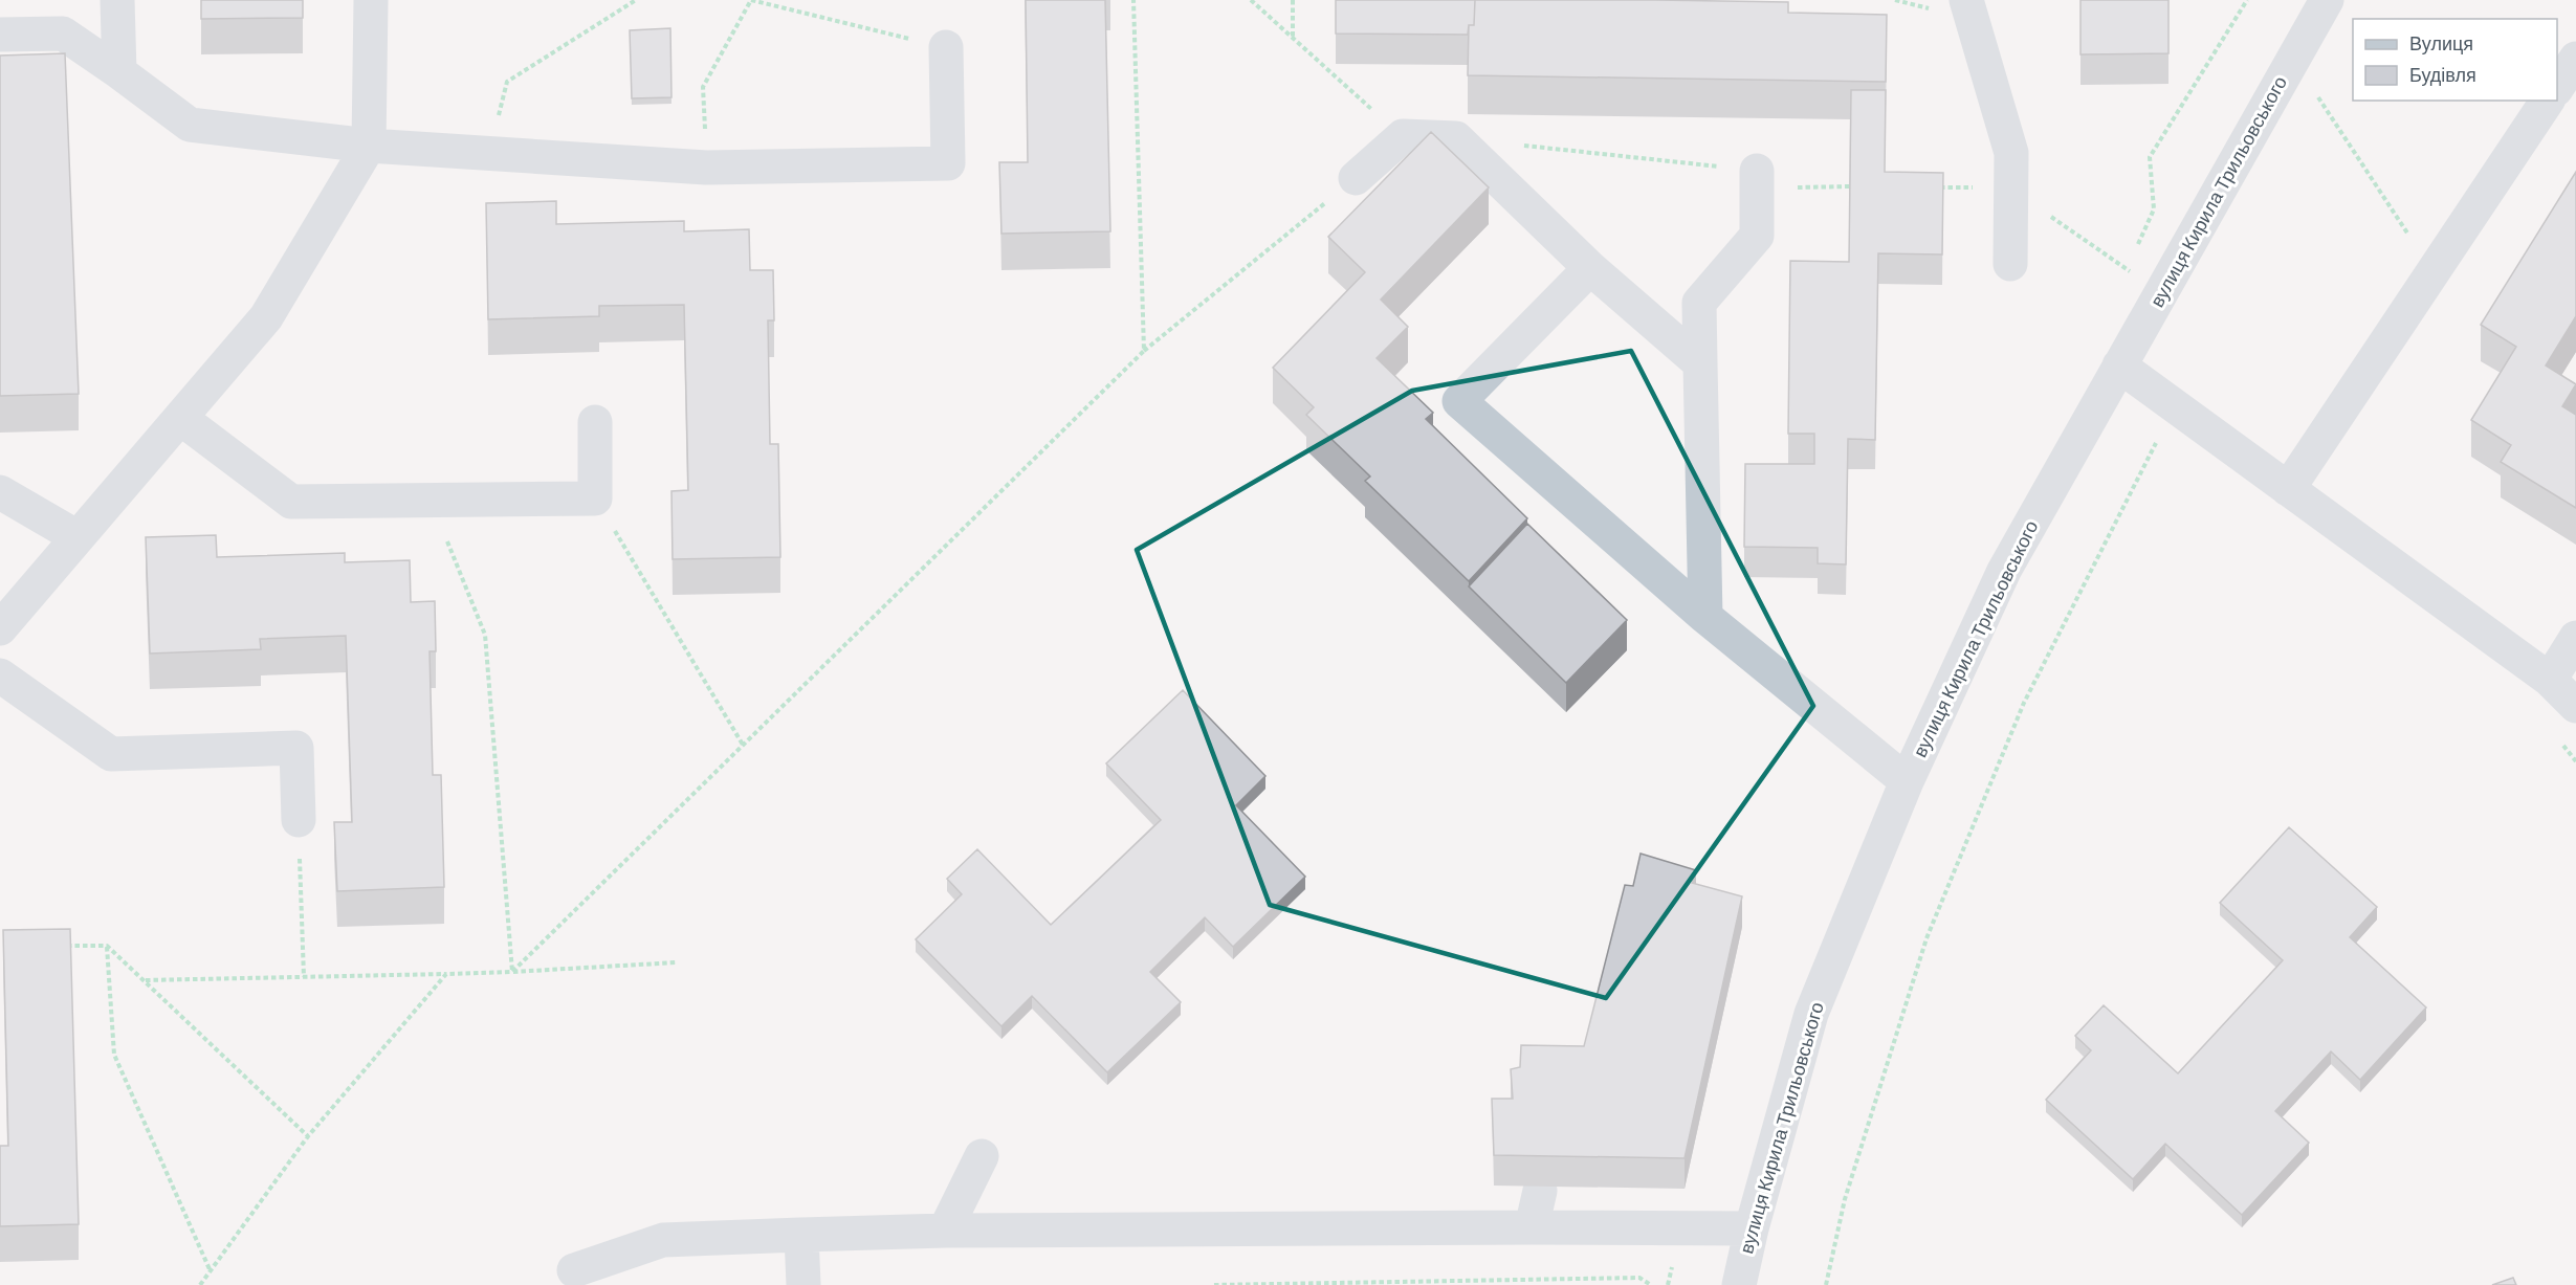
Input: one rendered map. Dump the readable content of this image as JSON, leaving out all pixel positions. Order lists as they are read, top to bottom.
{
  "streets": {
    "street": ["вулиця Кирила Трильовського"]
  },
  "legend": ["Вулиця", "Будівля"]
}
